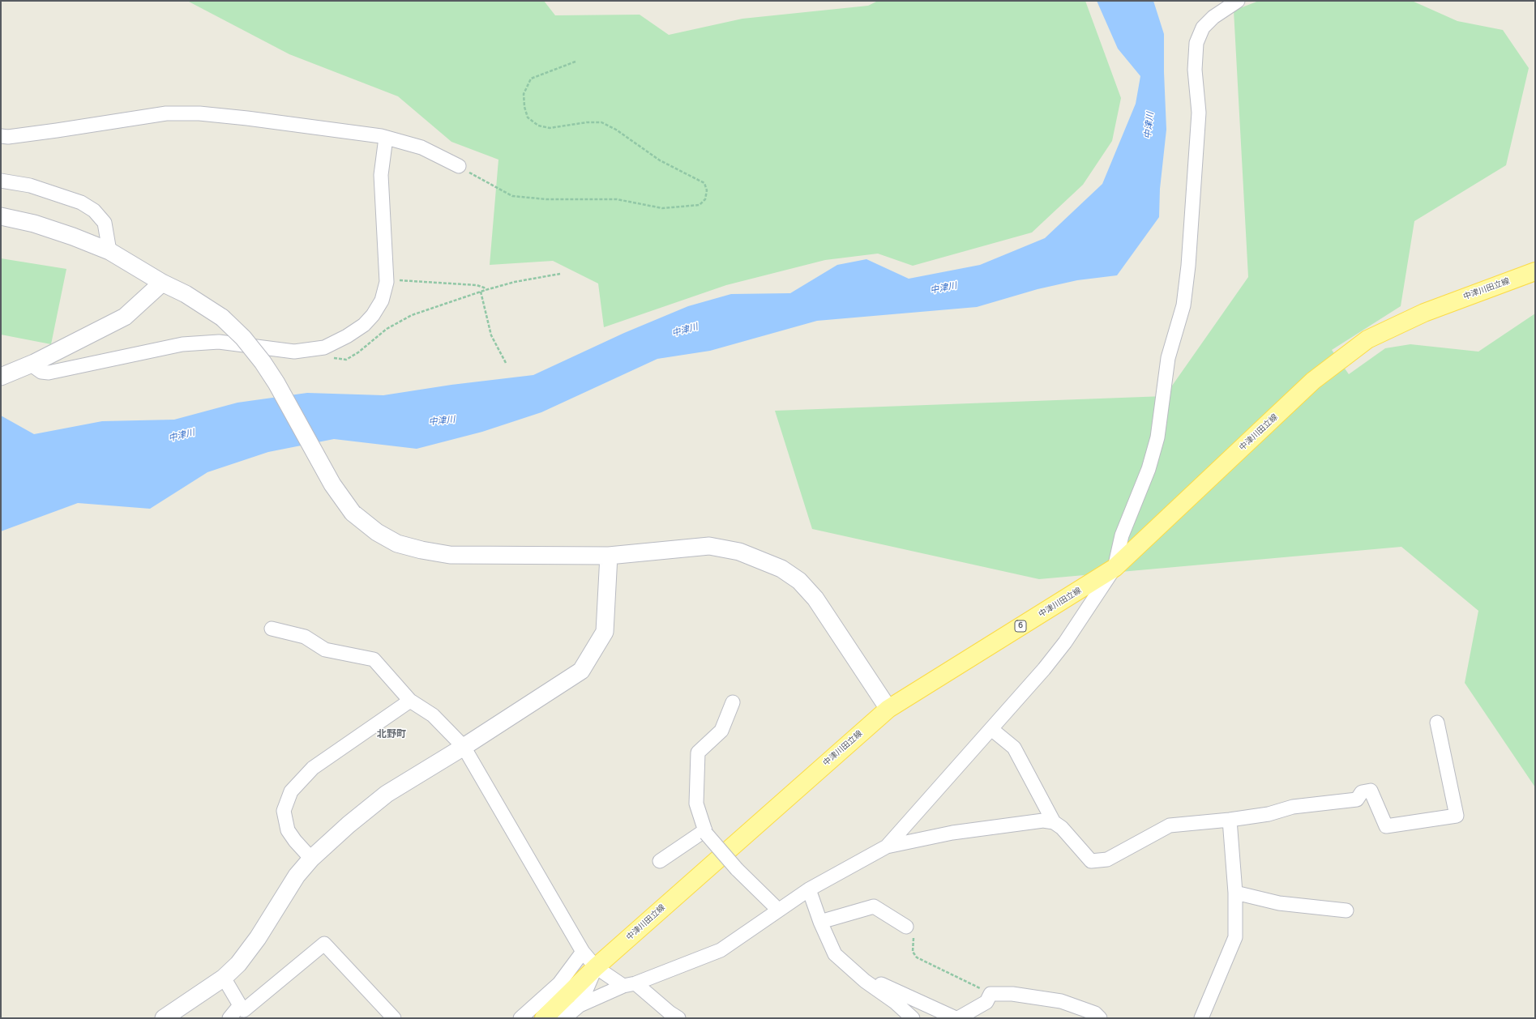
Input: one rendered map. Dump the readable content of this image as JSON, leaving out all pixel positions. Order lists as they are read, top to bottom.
{
  "streets": {
    "main road": ["中津川田立線", "6"]
  },
  "districts": ["北野町"],
  "water": ["中津川"]
}
